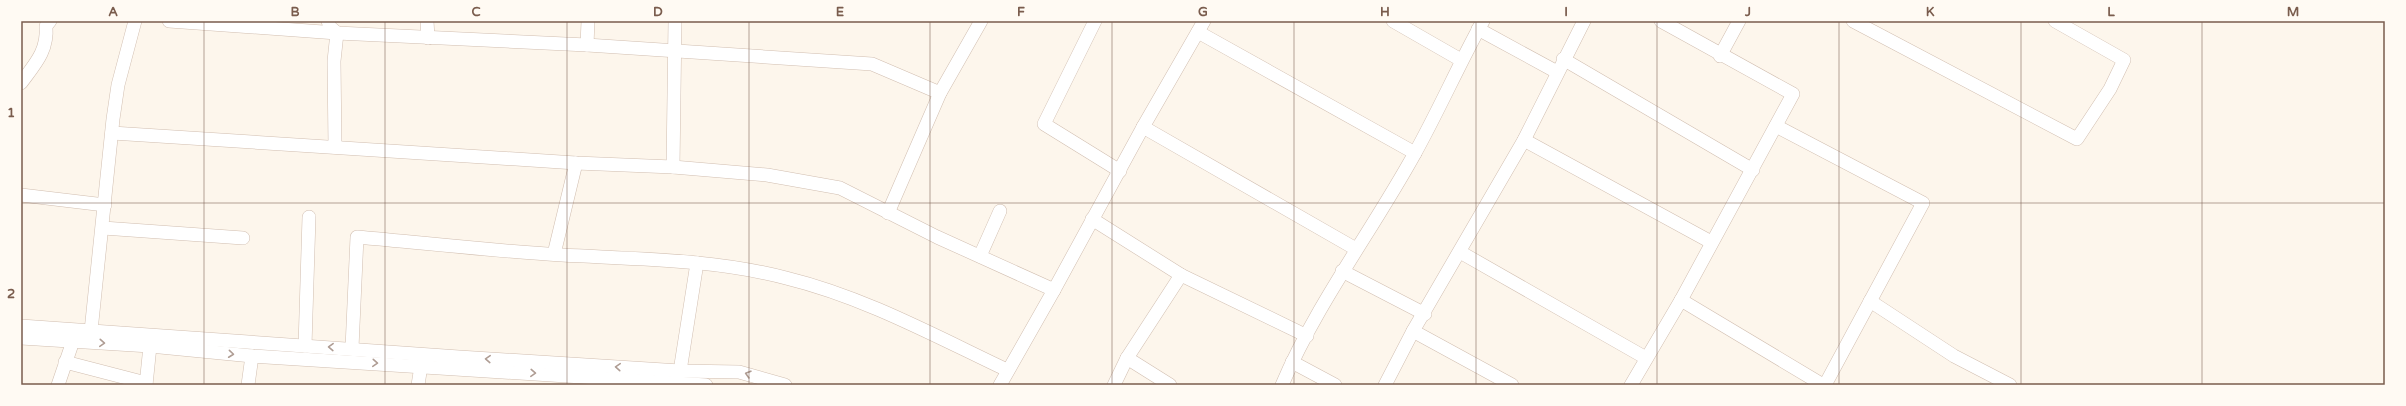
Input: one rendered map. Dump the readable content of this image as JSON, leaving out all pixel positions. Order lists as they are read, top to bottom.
{
  "grid": {
    "columns": [
      "A",
      "B",
      "C",
      "D",
      "E",
      "F",
      "G",
      "H",
      "I",
      "J",
      "K",
      "L",
      "M"
    ],
    "rows": ["1", "2"]
  }
}
